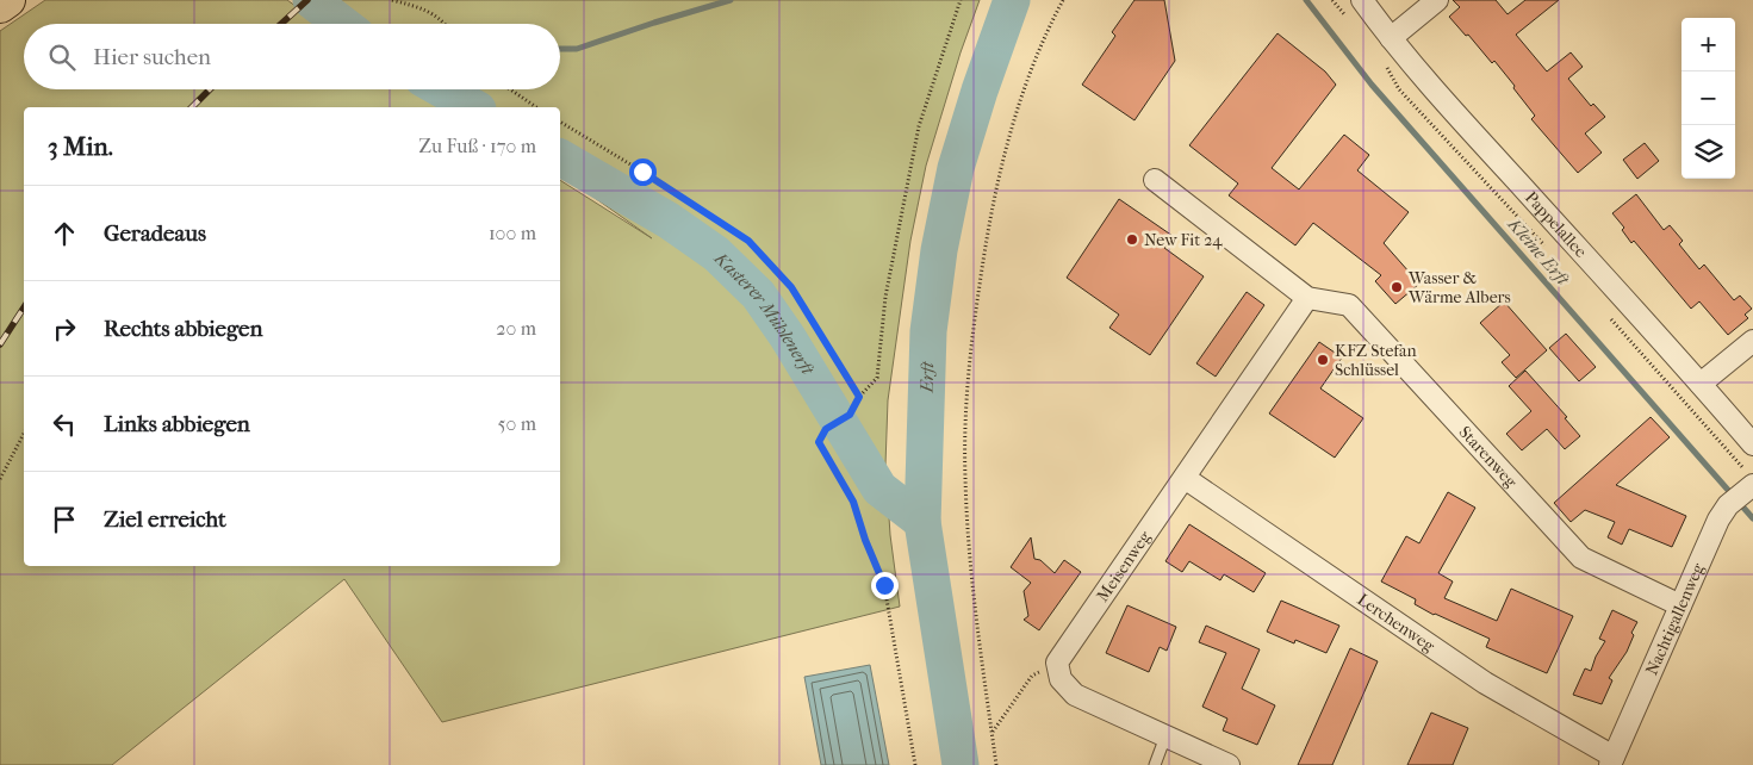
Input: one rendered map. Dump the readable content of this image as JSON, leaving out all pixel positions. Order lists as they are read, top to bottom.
{
  "streets": {
    "street": [
      "Pappelallee",
      "Starenweg",
      "Meisenweg",
      "Nachtigallenweg",
      "Lerchenweg"
    ]
  },
  "crossings": [
    ["Starenweg", "Meisenweg"],
    ["Starenweg", "Nachtigallenweg"],
    ["Meisenweg", "Lerchenweg"],
    ["Nachtigallenweg", "Lerchenweg"]
  ],
  "water": ["Kleine Erft", "Kasterer Mühlenerft", "Erft"],
  "places": ["New Fit 24", "Wasser & Wärme Albers", "KFZ Stefan Schlüssel"],
  "page": {
    "map_buttons": ["+", "−"],
    "search": "Hier suchen",
    "heading": ["3 Min.", "Zu Fuß · 170 m"],
    "list": [
      ["Geradeaus", "100 m"],
      ["Rechts abbiegen", "20 m"],
      ["Links abbiegen", "50 m"],
      "Ziel erreicht"
    ]
  }
}
